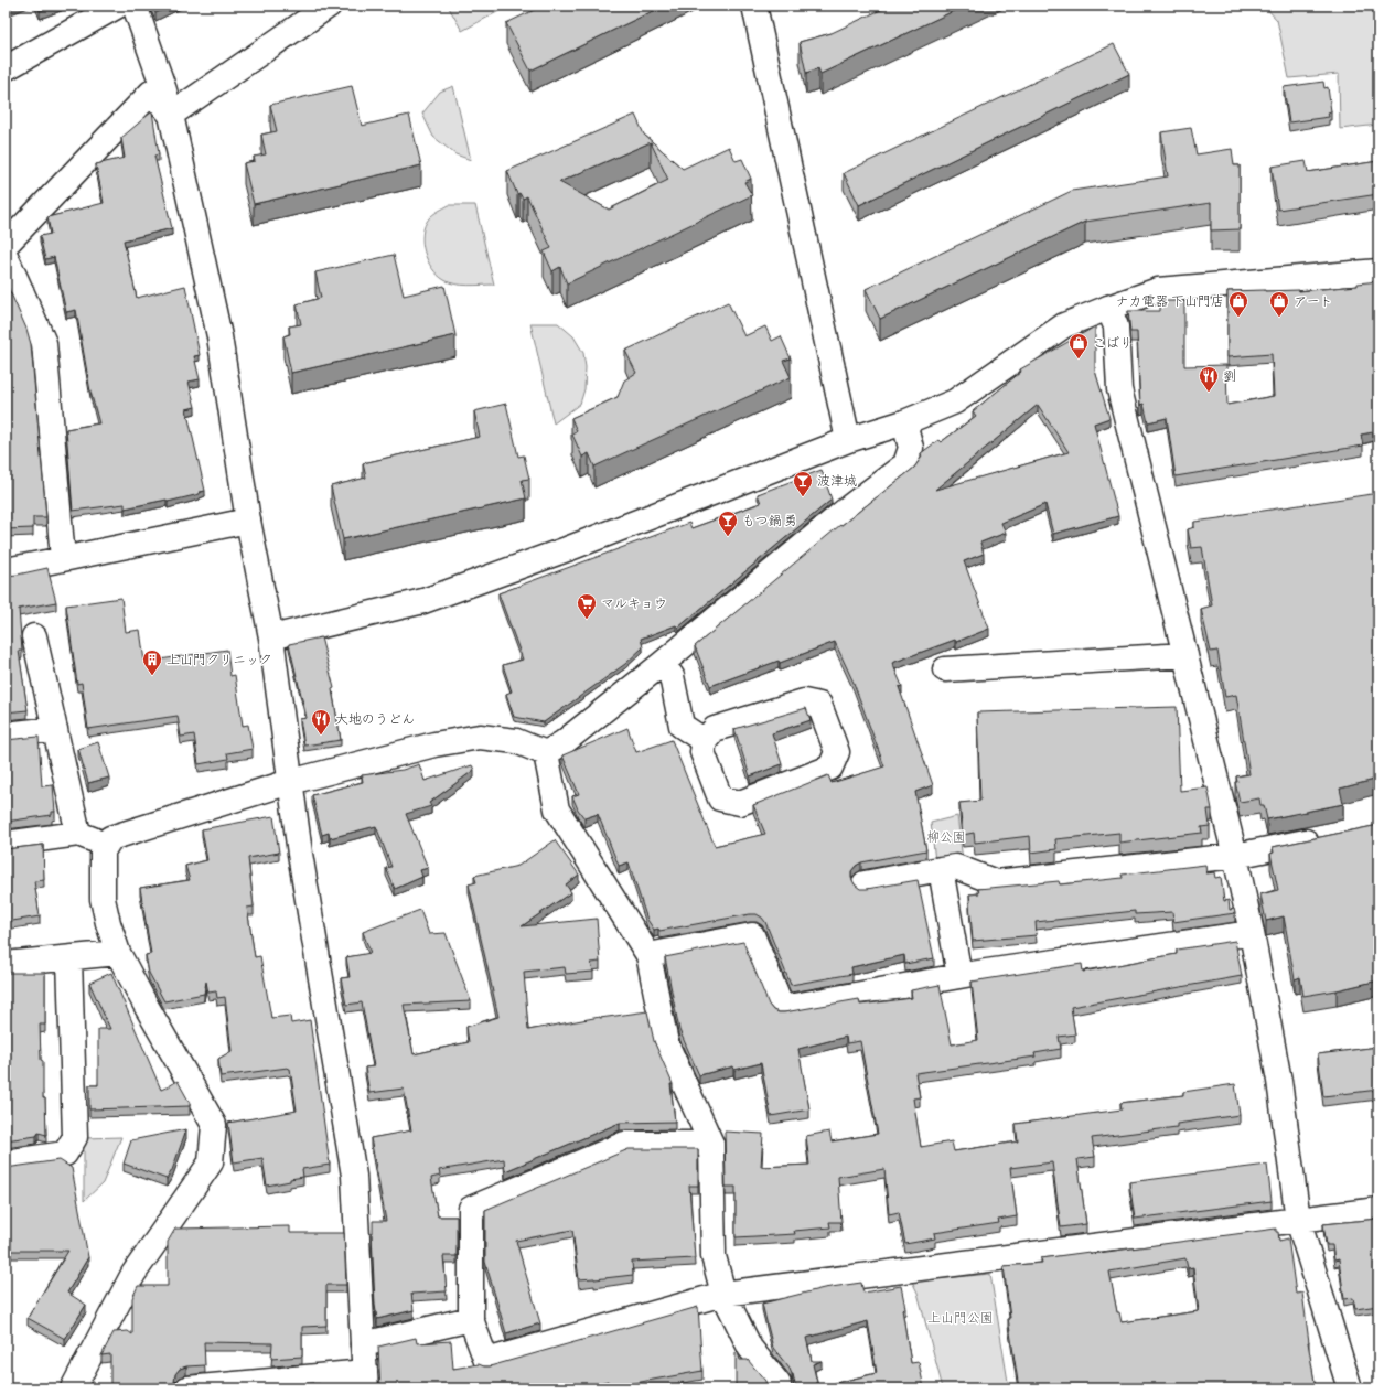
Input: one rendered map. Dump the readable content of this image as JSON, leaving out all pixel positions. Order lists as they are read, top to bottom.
{
  "parks": ["柳公園", "上山門公園"],
  "places": {
    "shop": ["ナカ電器 下山門店", "アート", "こばり"],
    "restaurant": ["劉", "大地のうどん"],
    "bar": ["波津城", "もつ鍋 勇"],
    "supermarket": ["マルキョウ"],
    "building": ["上山門クリニック"]
  }
}
